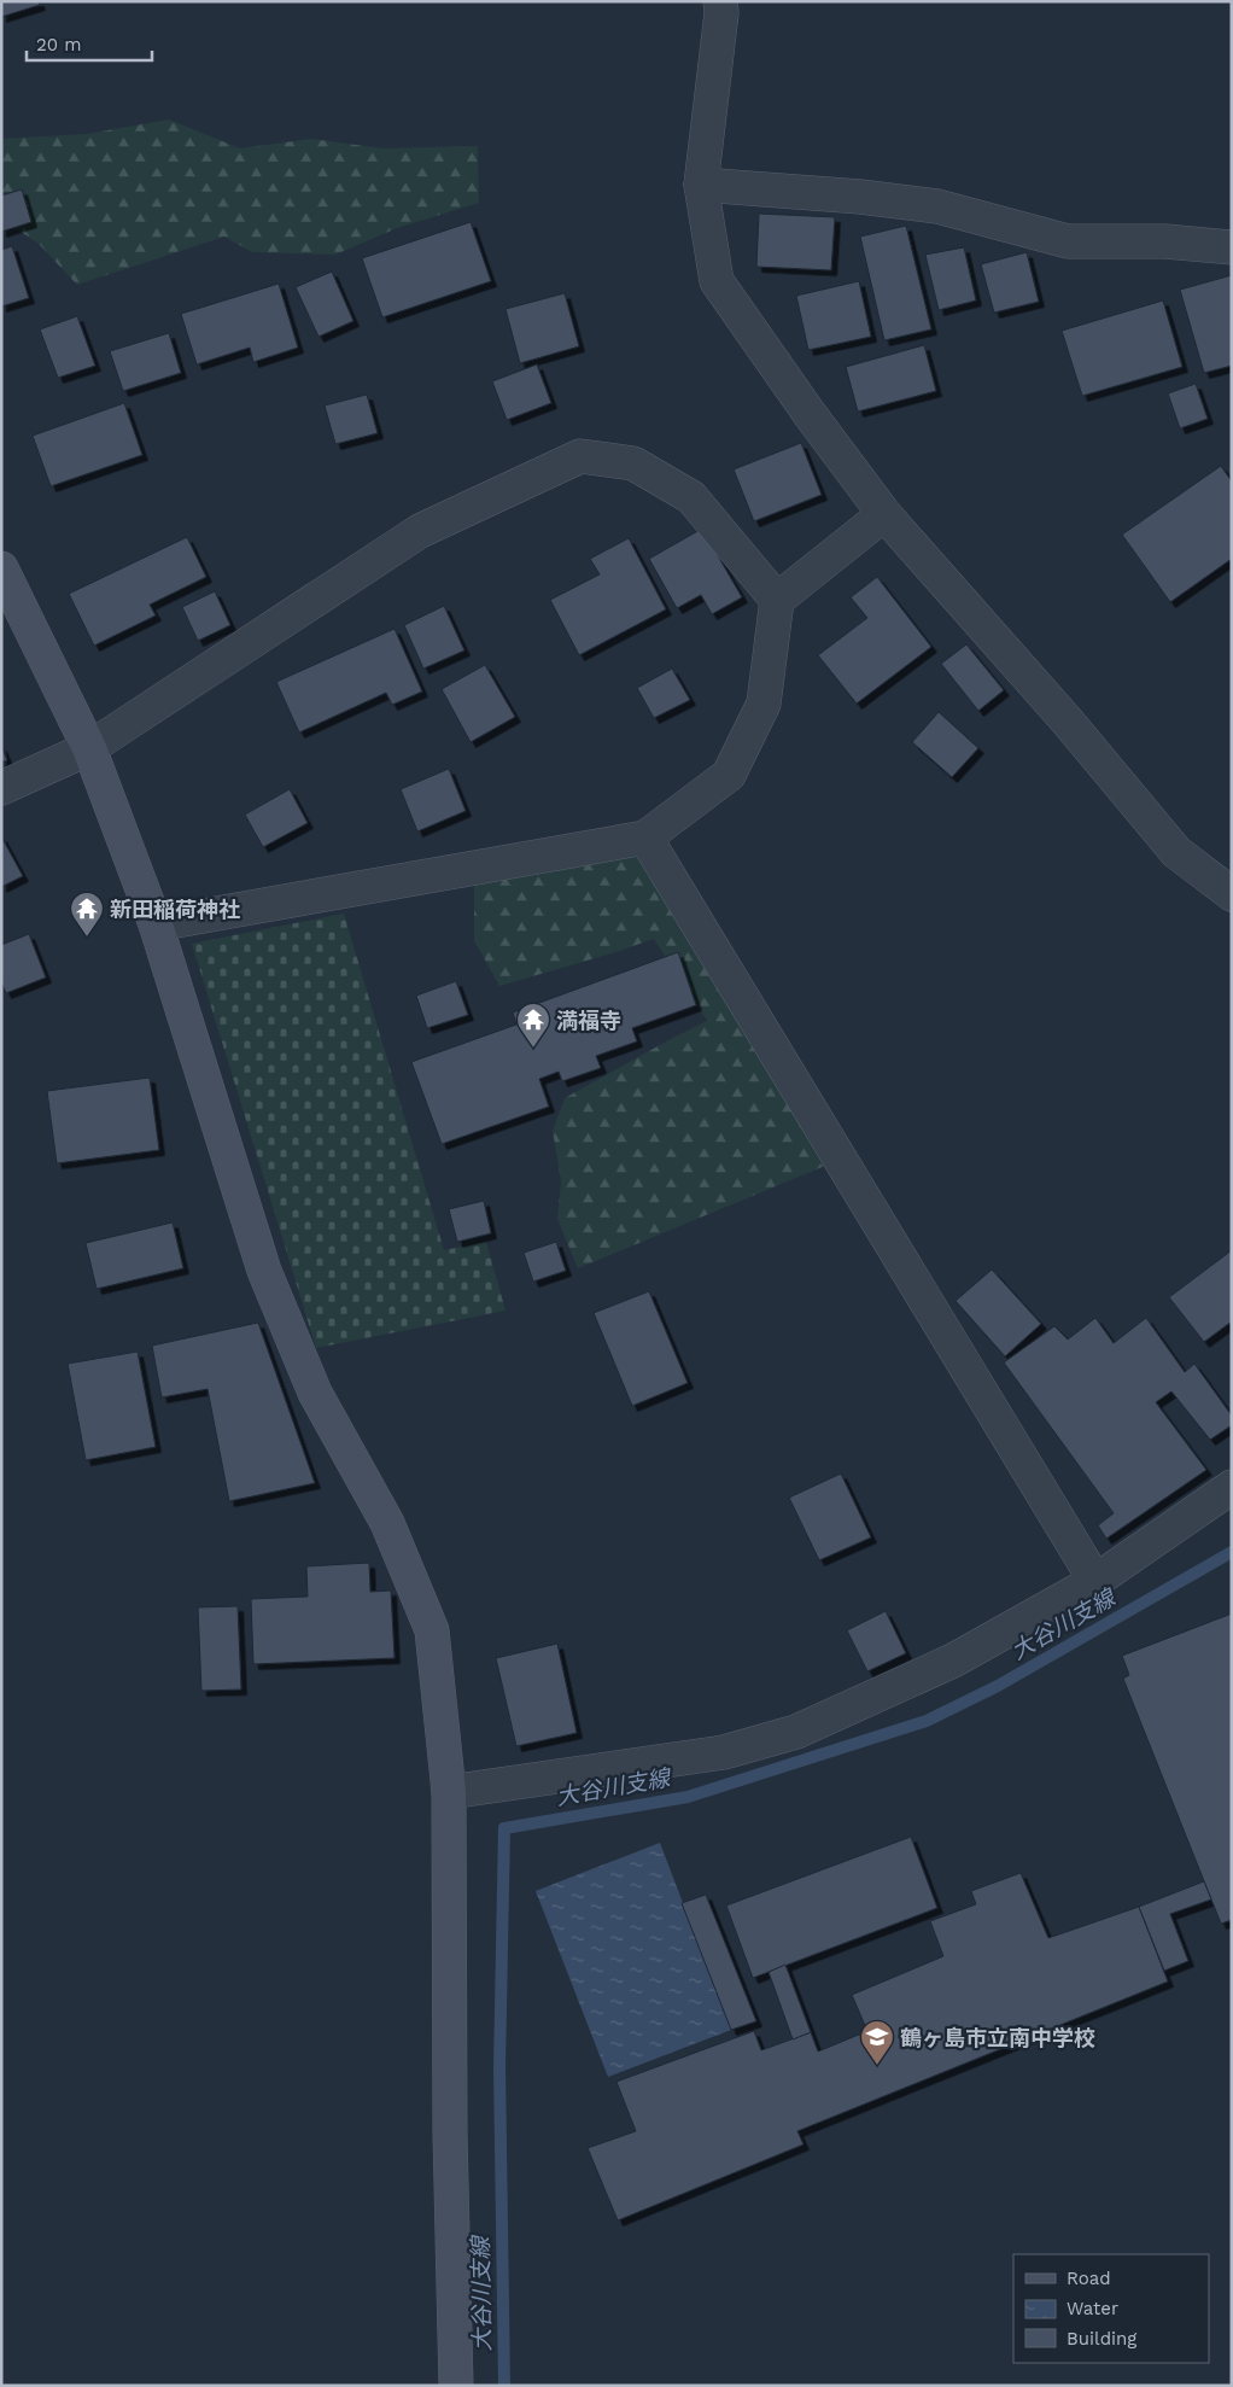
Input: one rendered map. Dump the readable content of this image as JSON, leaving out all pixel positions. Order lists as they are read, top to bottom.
{
  "water": ["大谷川支線"],
  "places": {
    "temple": ["新田稲荷神社", "満福寺"],
    "school or university": ["鶴ヶ島市立南中学校"]
  },
  "legend": ["Road", "Water", "Building"],
  "scale_bar": "20 m"
}
